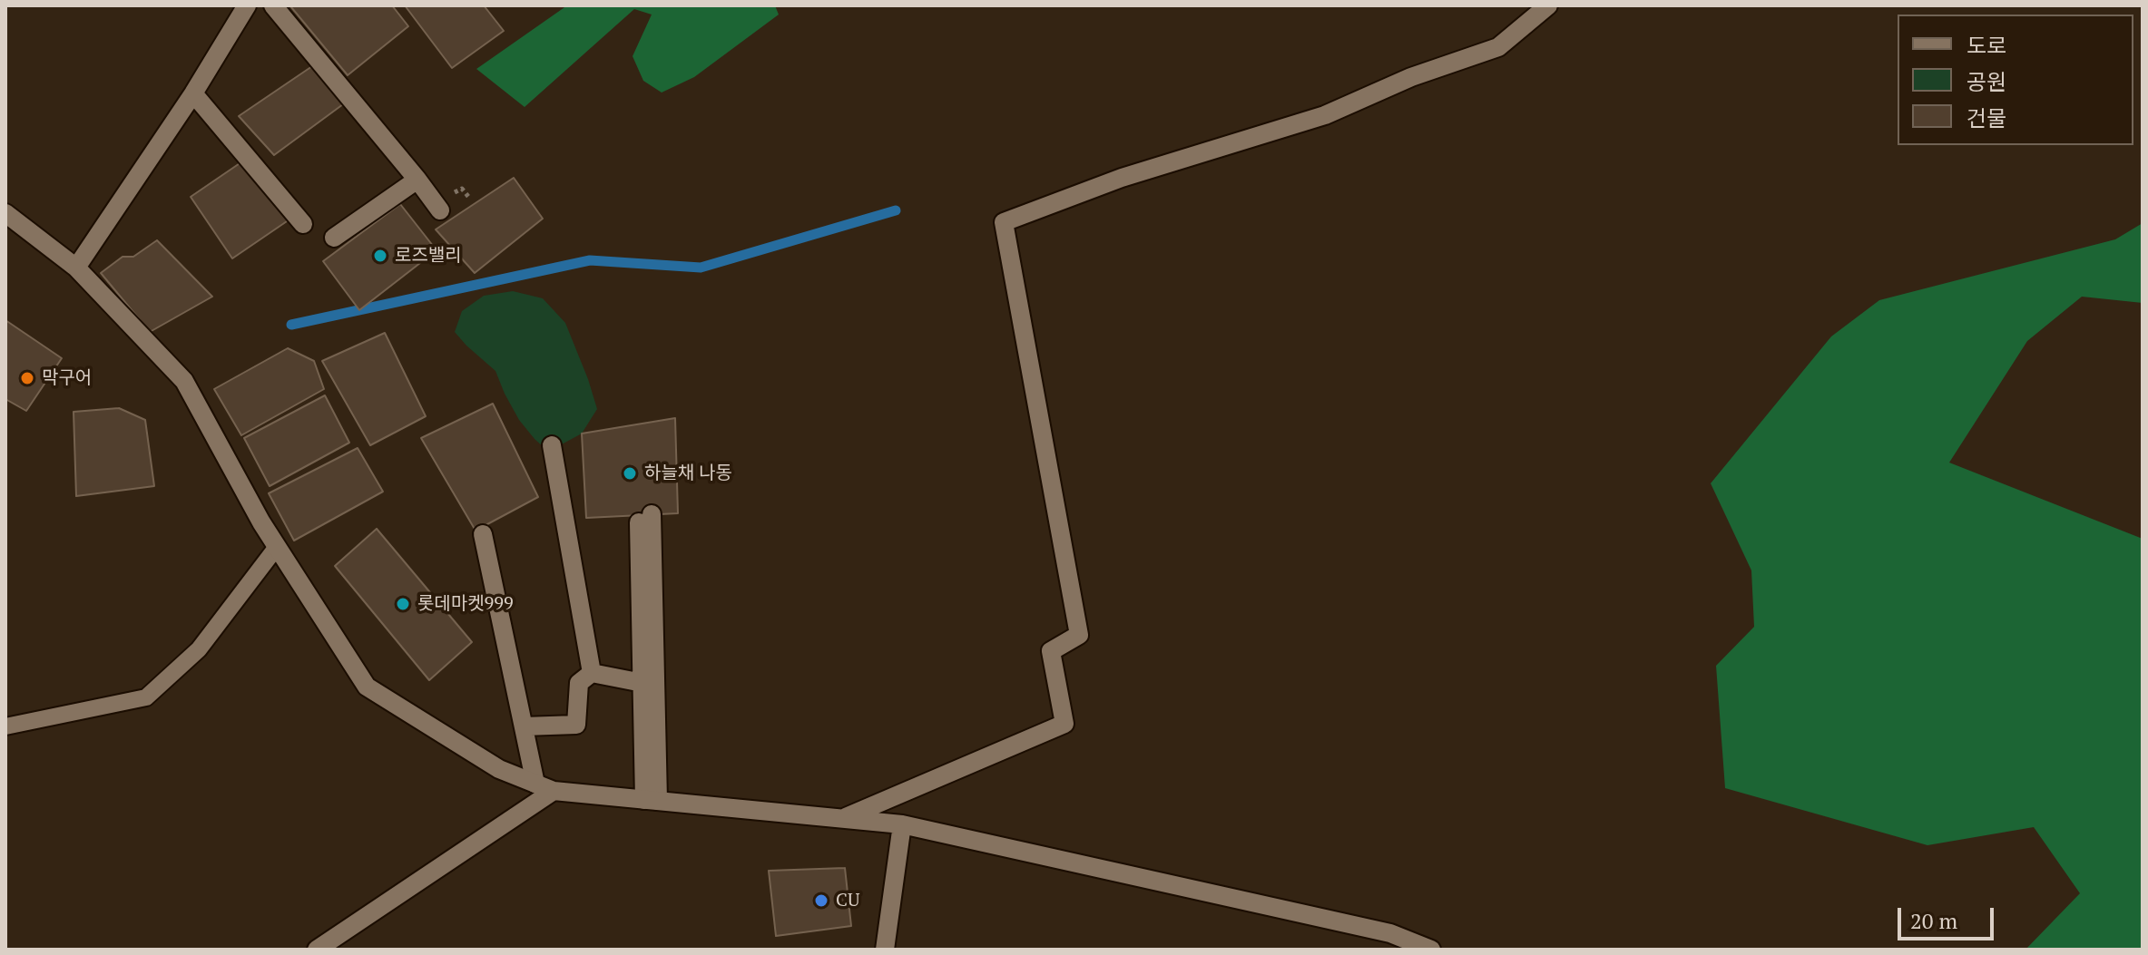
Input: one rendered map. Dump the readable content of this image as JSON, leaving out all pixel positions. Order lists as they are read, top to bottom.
{
  "places": [
    "로즈밸리",
    "막구어",
    "하늘채 나동",
    "롯데마켓999",
    "CU"
  ],
  "legend": ["도로", "공원", "건물"],
  "scale_bar": "20 m"
}
